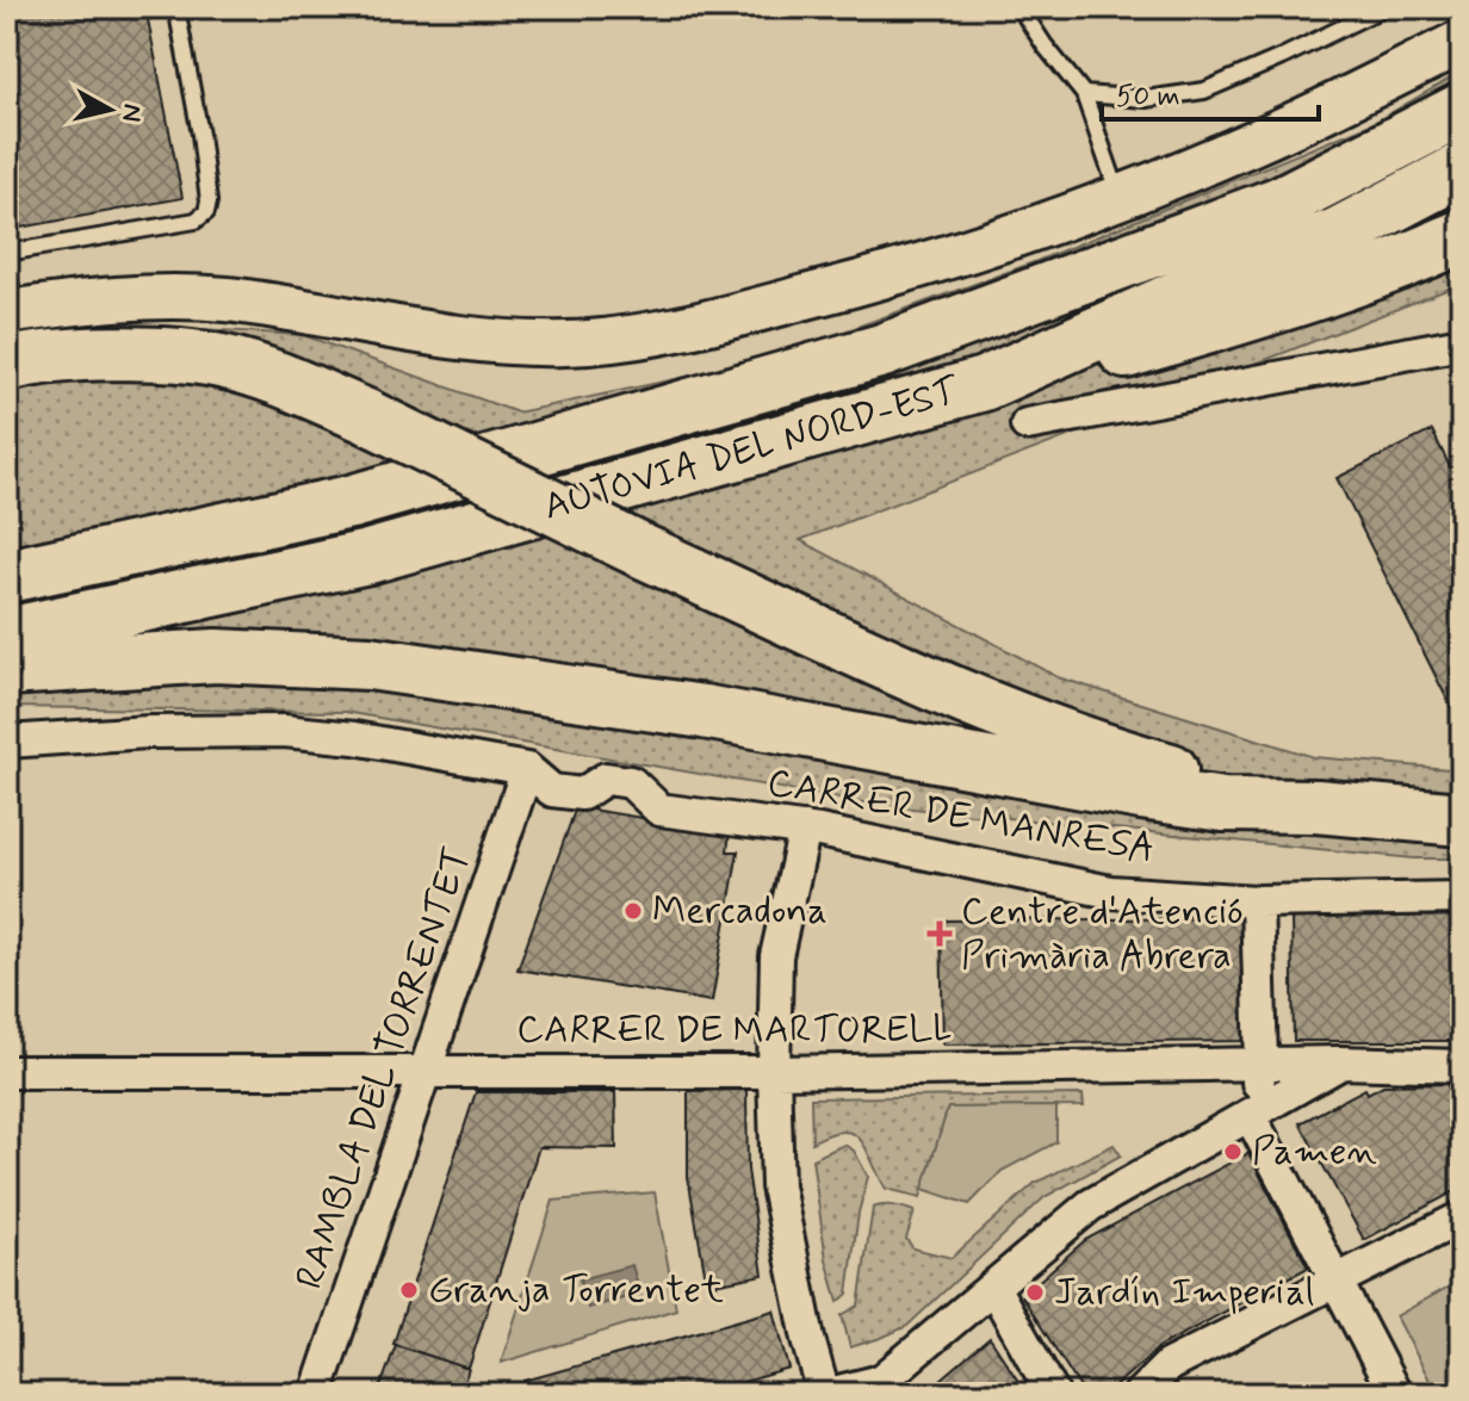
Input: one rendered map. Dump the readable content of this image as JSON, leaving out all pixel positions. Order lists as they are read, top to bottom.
{
  "streets": {
    "highway": ["AUTOVIA DEL NORD-EST"],
    "street": ["CARRER DE MANRESA", "CARRER DE MARTORELL", "RAMBLA DEL TORRENTET"]
  },
  "crossings": [
    ["CARRER DE MANRESA", "RAMBLA DEL TORRENTET"],
    ["CARRER DE MARTORELL", "RAMBLA DEL TORRENTET"]
  ],
  "places": {
    "other": [
      "Mercadona",
      "Pamen",
      "Granja Torrentet",
      "Jardín Imperial"
    ],
    "health": ["Centre d'Atenció Primària Abrera"]
  },
  "scale_bar": "50 m",
  "north": "right"
}
